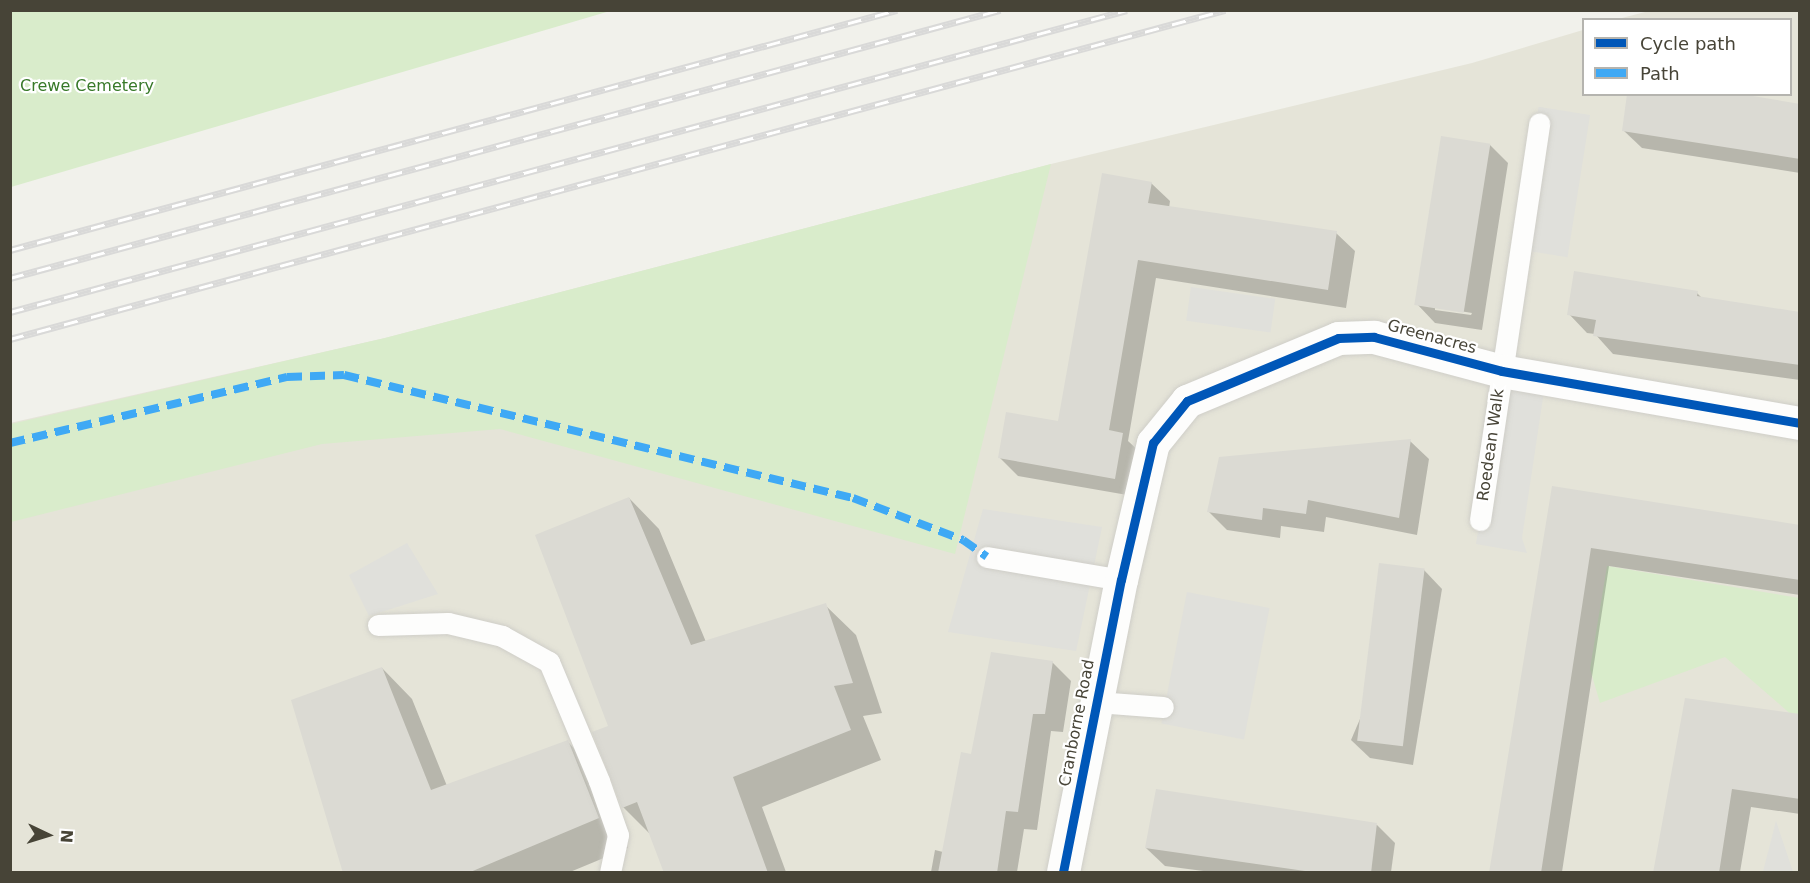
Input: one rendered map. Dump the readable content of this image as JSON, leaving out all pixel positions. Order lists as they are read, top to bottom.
{
  "streets": {
    "street": ["Greenacres", "Cranborne Road"],
    "lane": ["Roedean Walk"]
  },
  "crossings": [
    ["Greenacres", "Roedean Walk"],
    ["Greenacres", "Cranborne Road"]
  ],
  "parks": ["Crewe Cemetery"],
  "legend": ["Cycle path", "Path"],
  "north": "right"
}
